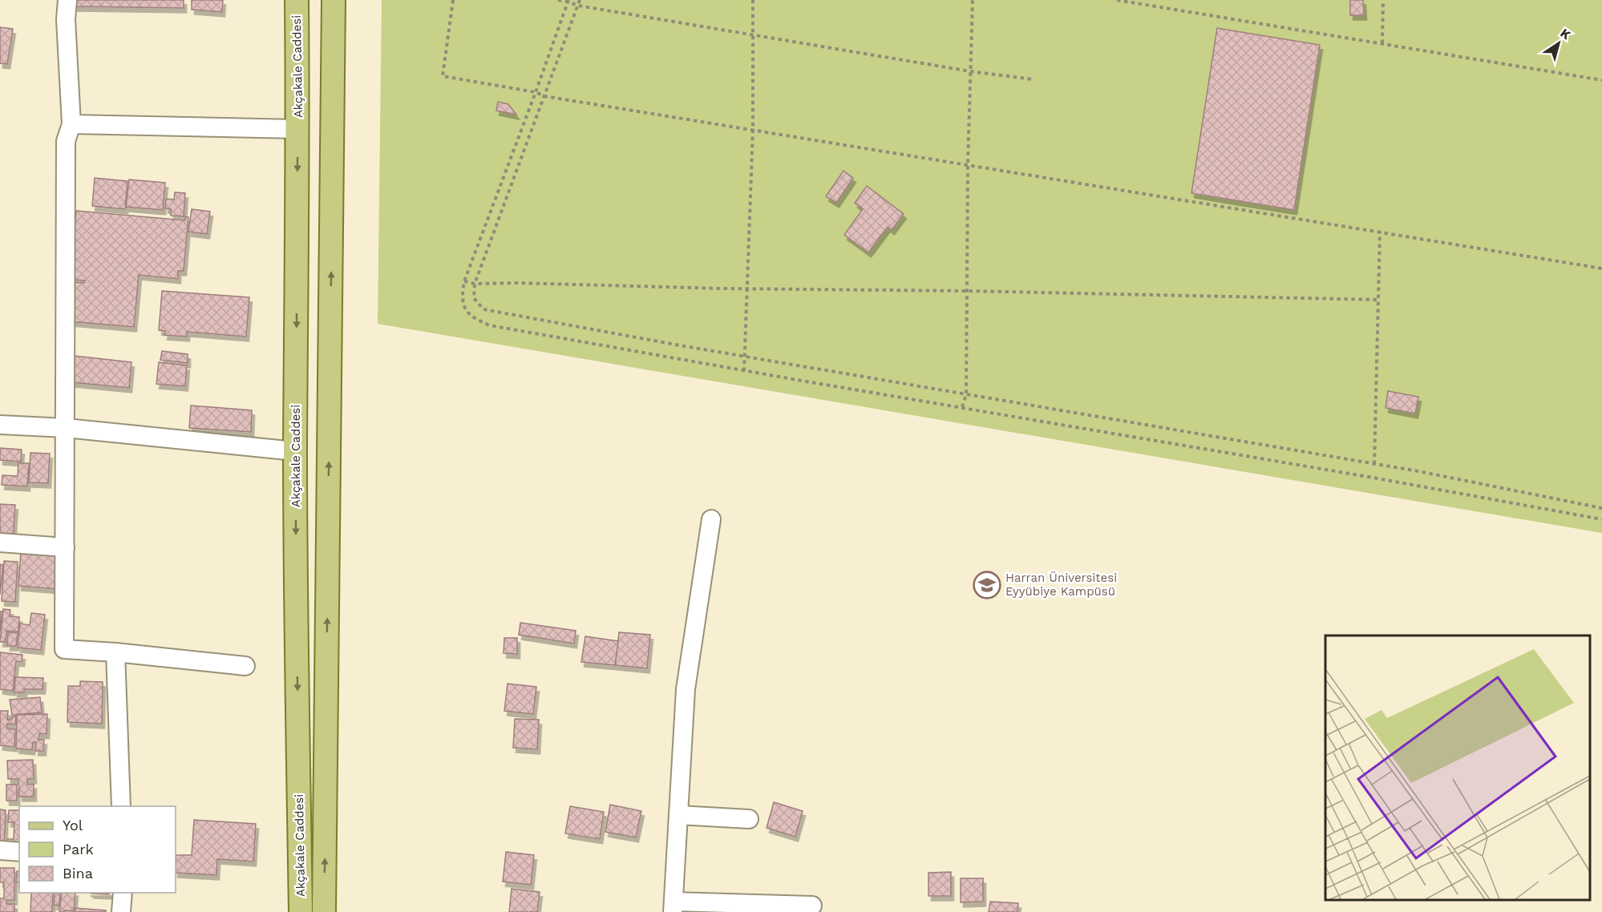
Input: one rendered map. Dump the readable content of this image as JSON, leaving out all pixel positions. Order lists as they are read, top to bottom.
{
  "streets": {
    "main road": ["Akçakale Caddesi"]
  },
  "places": {
    "school or university": ["Harran Üniversitesi Eyyübiye Kampüsü"]
  },
  "legend": ["Yol", "Park", "Bina"],
  "north": "top right"
}
